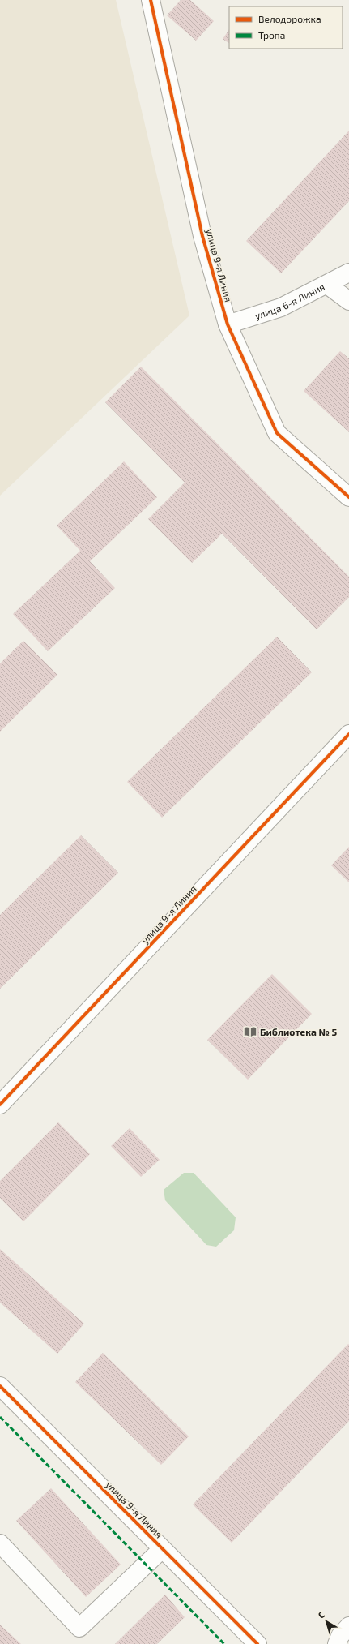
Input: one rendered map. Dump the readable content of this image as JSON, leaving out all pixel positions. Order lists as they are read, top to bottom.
{
  "streets": {
    "street": ["улица 9-я Линия", "улица 6-я Линия"]
  },
  "crossings": [
    ["улица 9-я Линия", "улица 6-я Линия"]
  ],
  "places": {
    "library": ["Библиотека № 5"]
  },
  "legend": ["Велодорожка", "Тропа"],
  "north": "top left"
}
